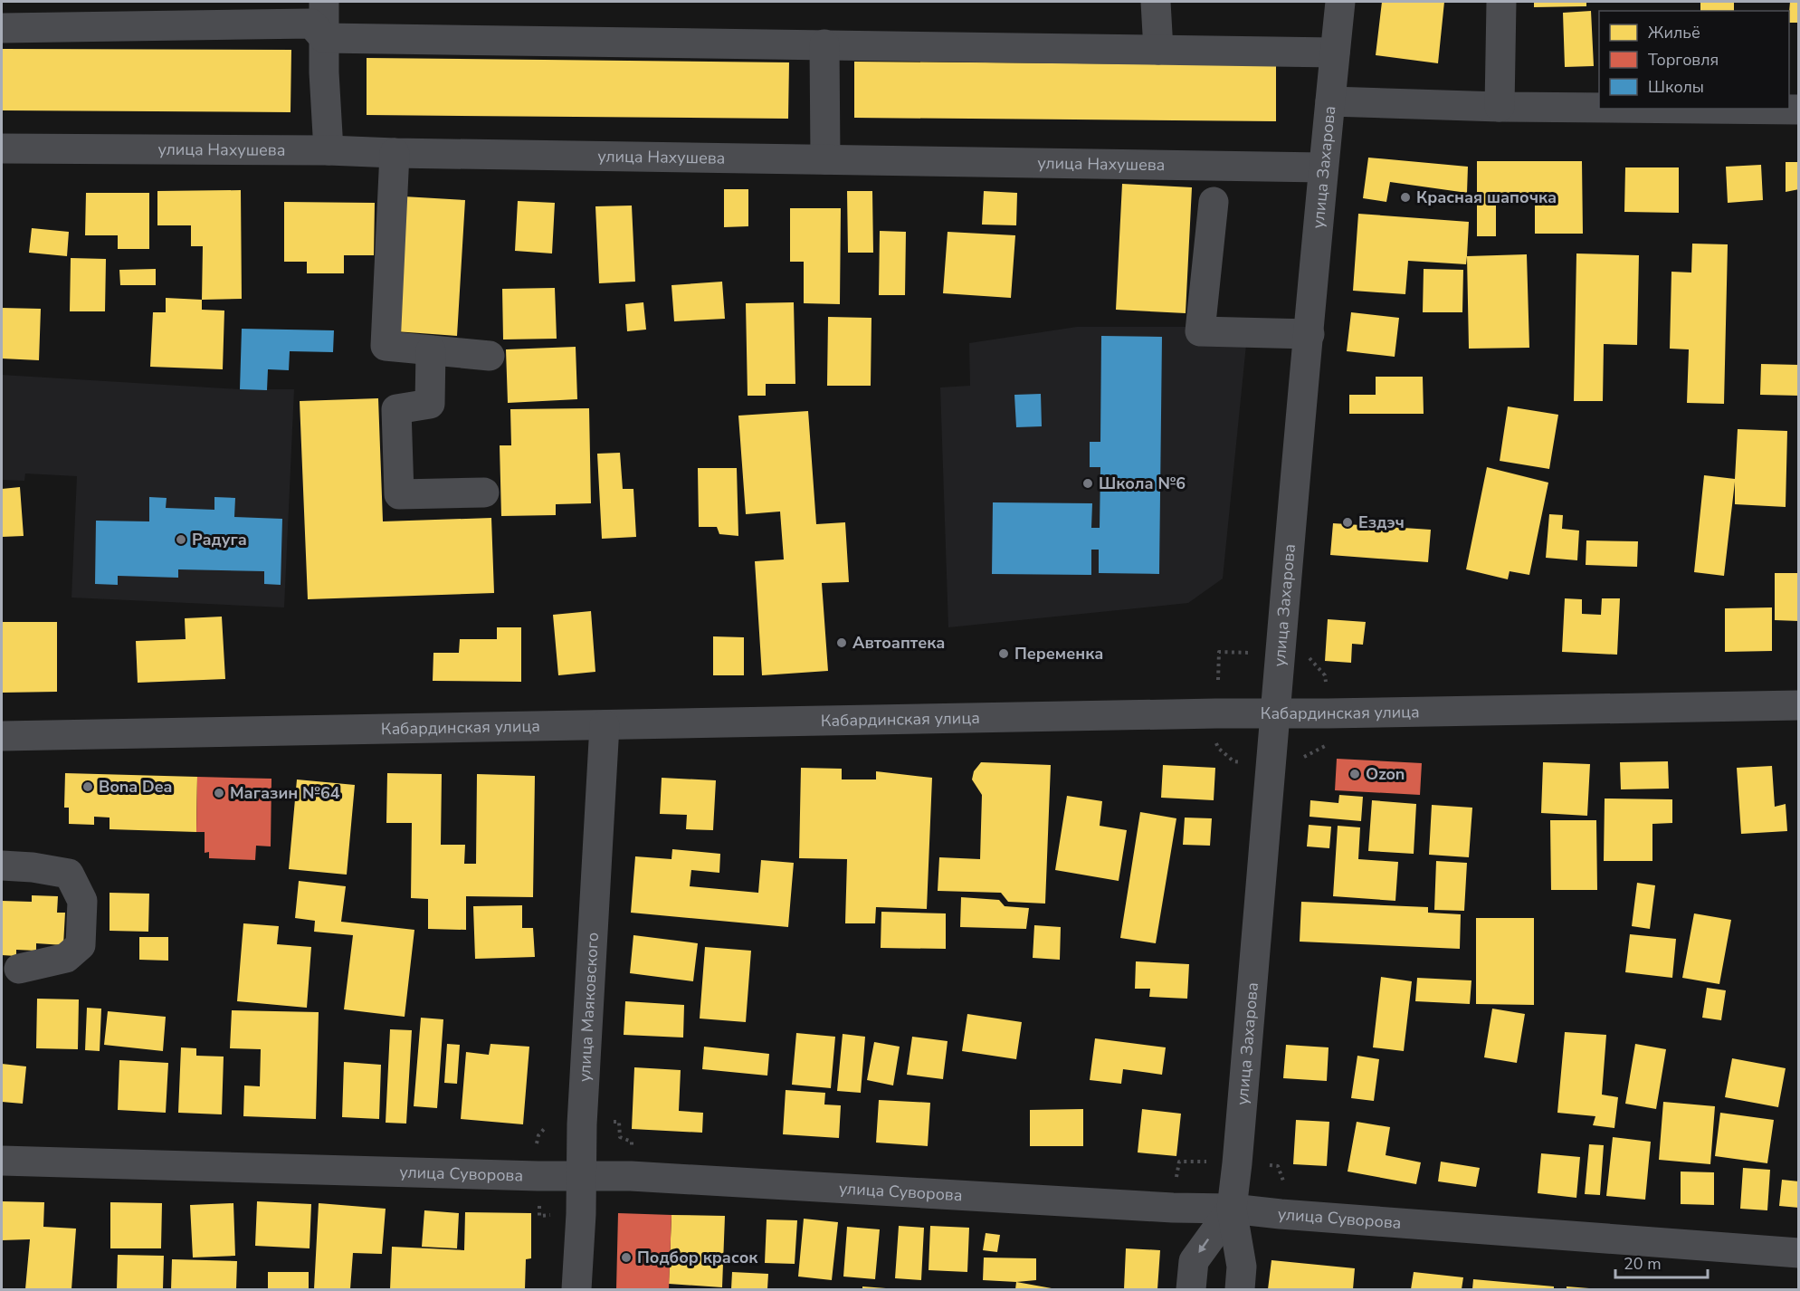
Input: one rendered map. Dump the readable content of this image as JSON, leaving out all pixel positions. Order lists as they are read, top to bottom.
{
  "streets": {
    "street": [
      "улица Нахушева",
      "улица Захарова",
      "Кабардинская улица",
      "улица Маяковского",
      "улица Суворова"
    ]
  },
  "crossings": [
    ["улица Нахушева", "улица Захарова"],
    ["улица Захарова", "Кабардинская улица"],
    ["улица Захарова", "улица Суворова"],
    ["Кабардинская улица", "улица Маяковского"],
    ["улица Маяковского", "улица Суворова"]
  ],
  "places": [
    "Красная шапочка",
    "Школа №6",
    "Ездэч",
    "Радуга",
    "Автоаптека",
    "Переменка",
    "Ozon",
    "Bona Dea",
    "Магазин №64",
    "Подбор красок"
  ],
  "legend": ["Жильё", "Торговля", "Школы"],
  "scale_bar": "20 m"
}
